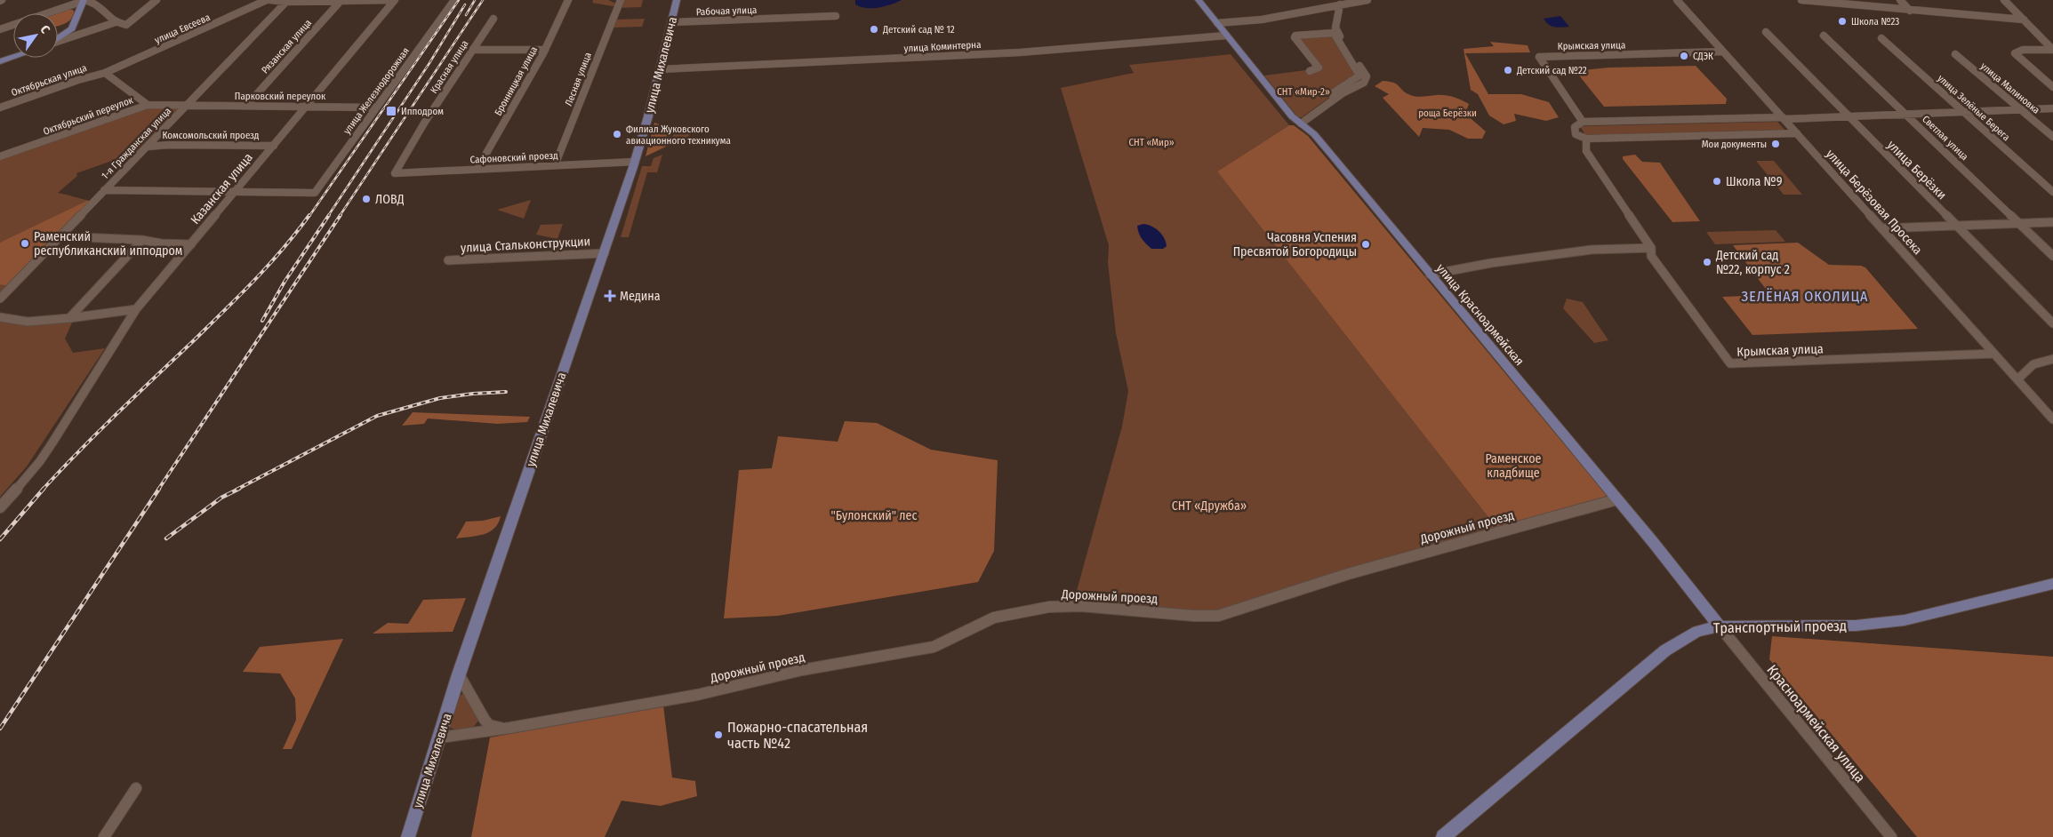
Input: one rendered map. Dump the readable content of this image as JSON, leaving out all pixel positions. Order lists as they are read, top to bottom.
{
  "streets": {
    "main road": ["улица Михалевича", "улица Красноармейская", "Транспортный проезд"],
    "street": [
      "Рабочая улица",
      "улица Евсеева",
      "Крымская улица",
      "Рязанская улица",
      "улица Коминтерна",
      "Красная улица",
      "Лесная улица",
      "Октябрьская улица",
      "Бронницкая улица",
      "улица Малиновка",
      "улица Железнодорожная",
      "Парковский переулок",
      "улица Зелёные Берега",
      "Октябрьский переулок",
      "Комсомольский проезд",
      "Светлая улица",
      "1-я Гражданская улица",
      "Сафоновский проезд",
      "улица Берёзки",
      "Казанская улица",
      "улица Берёзовая Просека",
      "улица Стальконструкции",
      "Дорожный проезд",
      "Красноармейская улица"
    ]
  },
  "crossings": [
    ["Рабочая улица", "улица Михалевича"],
    ["улица Евсеева", "Октябрьская улица"],
    ["Крымская улица", "улица Берёзовая Просека"],
    ["Рязанская улица", "Парковский переулок"],
    ["улица Коминтерна", "улица Михалевича"],
    ["улица Коминтерна", "улица Красноармейская"],
    ["улица Михалевича", "Сафоновский проезд"],
    ["улица Михалевича", "улица Стальконструкции"],
    ["улица Михалевича", "Дорожный проезд"],
    ["Красная улица", "Сафоновский проезд"],
    ["Лесная улица", "Сафоновский проезд"],
    ["Бронницкая улица", "Сафоновский проезд"],
    ["улица Железнодорожная", "Парковский переулок"],
    ["улица Железнодорожная", "Казанская улица"],
    ["Парковский переулок", "Октябрьский переулок"],
    ["Парковский переулок", "1-я Гражданская улица"],
    ["Парковский переулок", "Казанская улица"],
    ["Октябрьский переулок", "1-я Гражданская улица"],
    ["Комсомольский проезд", "1-я Гражданская улица"],
    ["Комсомольский проезд", "Казанская улица"],
    ["улица Красноармейская", "Дорожный проезд"],
    ["улица Красноармейская", "Транспортный проезд"],
    ["улица Красноармейская", "Красноармейская улица"],
    ["Транспортный проезд", "Красноармейская улица"]
  ],
  "districts": ["ЗЕЛЁНАЯ ОКОЛИЦА"],
  "parks": [
    "СНТ «Мир-2»",
    "роща Берёзки",
    "СНТ «Мир»",
    "Раменское кладбище",
    "СНТ «Дружба»",
    "\"Булонский\" лес"
  ],
  "places": {
    "other": [
      "Школа №23",
      "Детский сад № 12",
      "СДЭК",
      "Детский сад №22",
      "Филиал Жуковского авиационного техникума",
      "Мои документы",
      "Школа №9",
      "ЛОВД",
      "Раменский республиканский ипподром",
      "Часовня Успения Пресвятой Богородицы",
      "Детский сад №22, корпус 2",
      "Пожарно-спасательная часть №42"
    ],
    "transit": ["Ипподром"],
    "health": ["Медина"]
  },
  "north": "top right"
}
